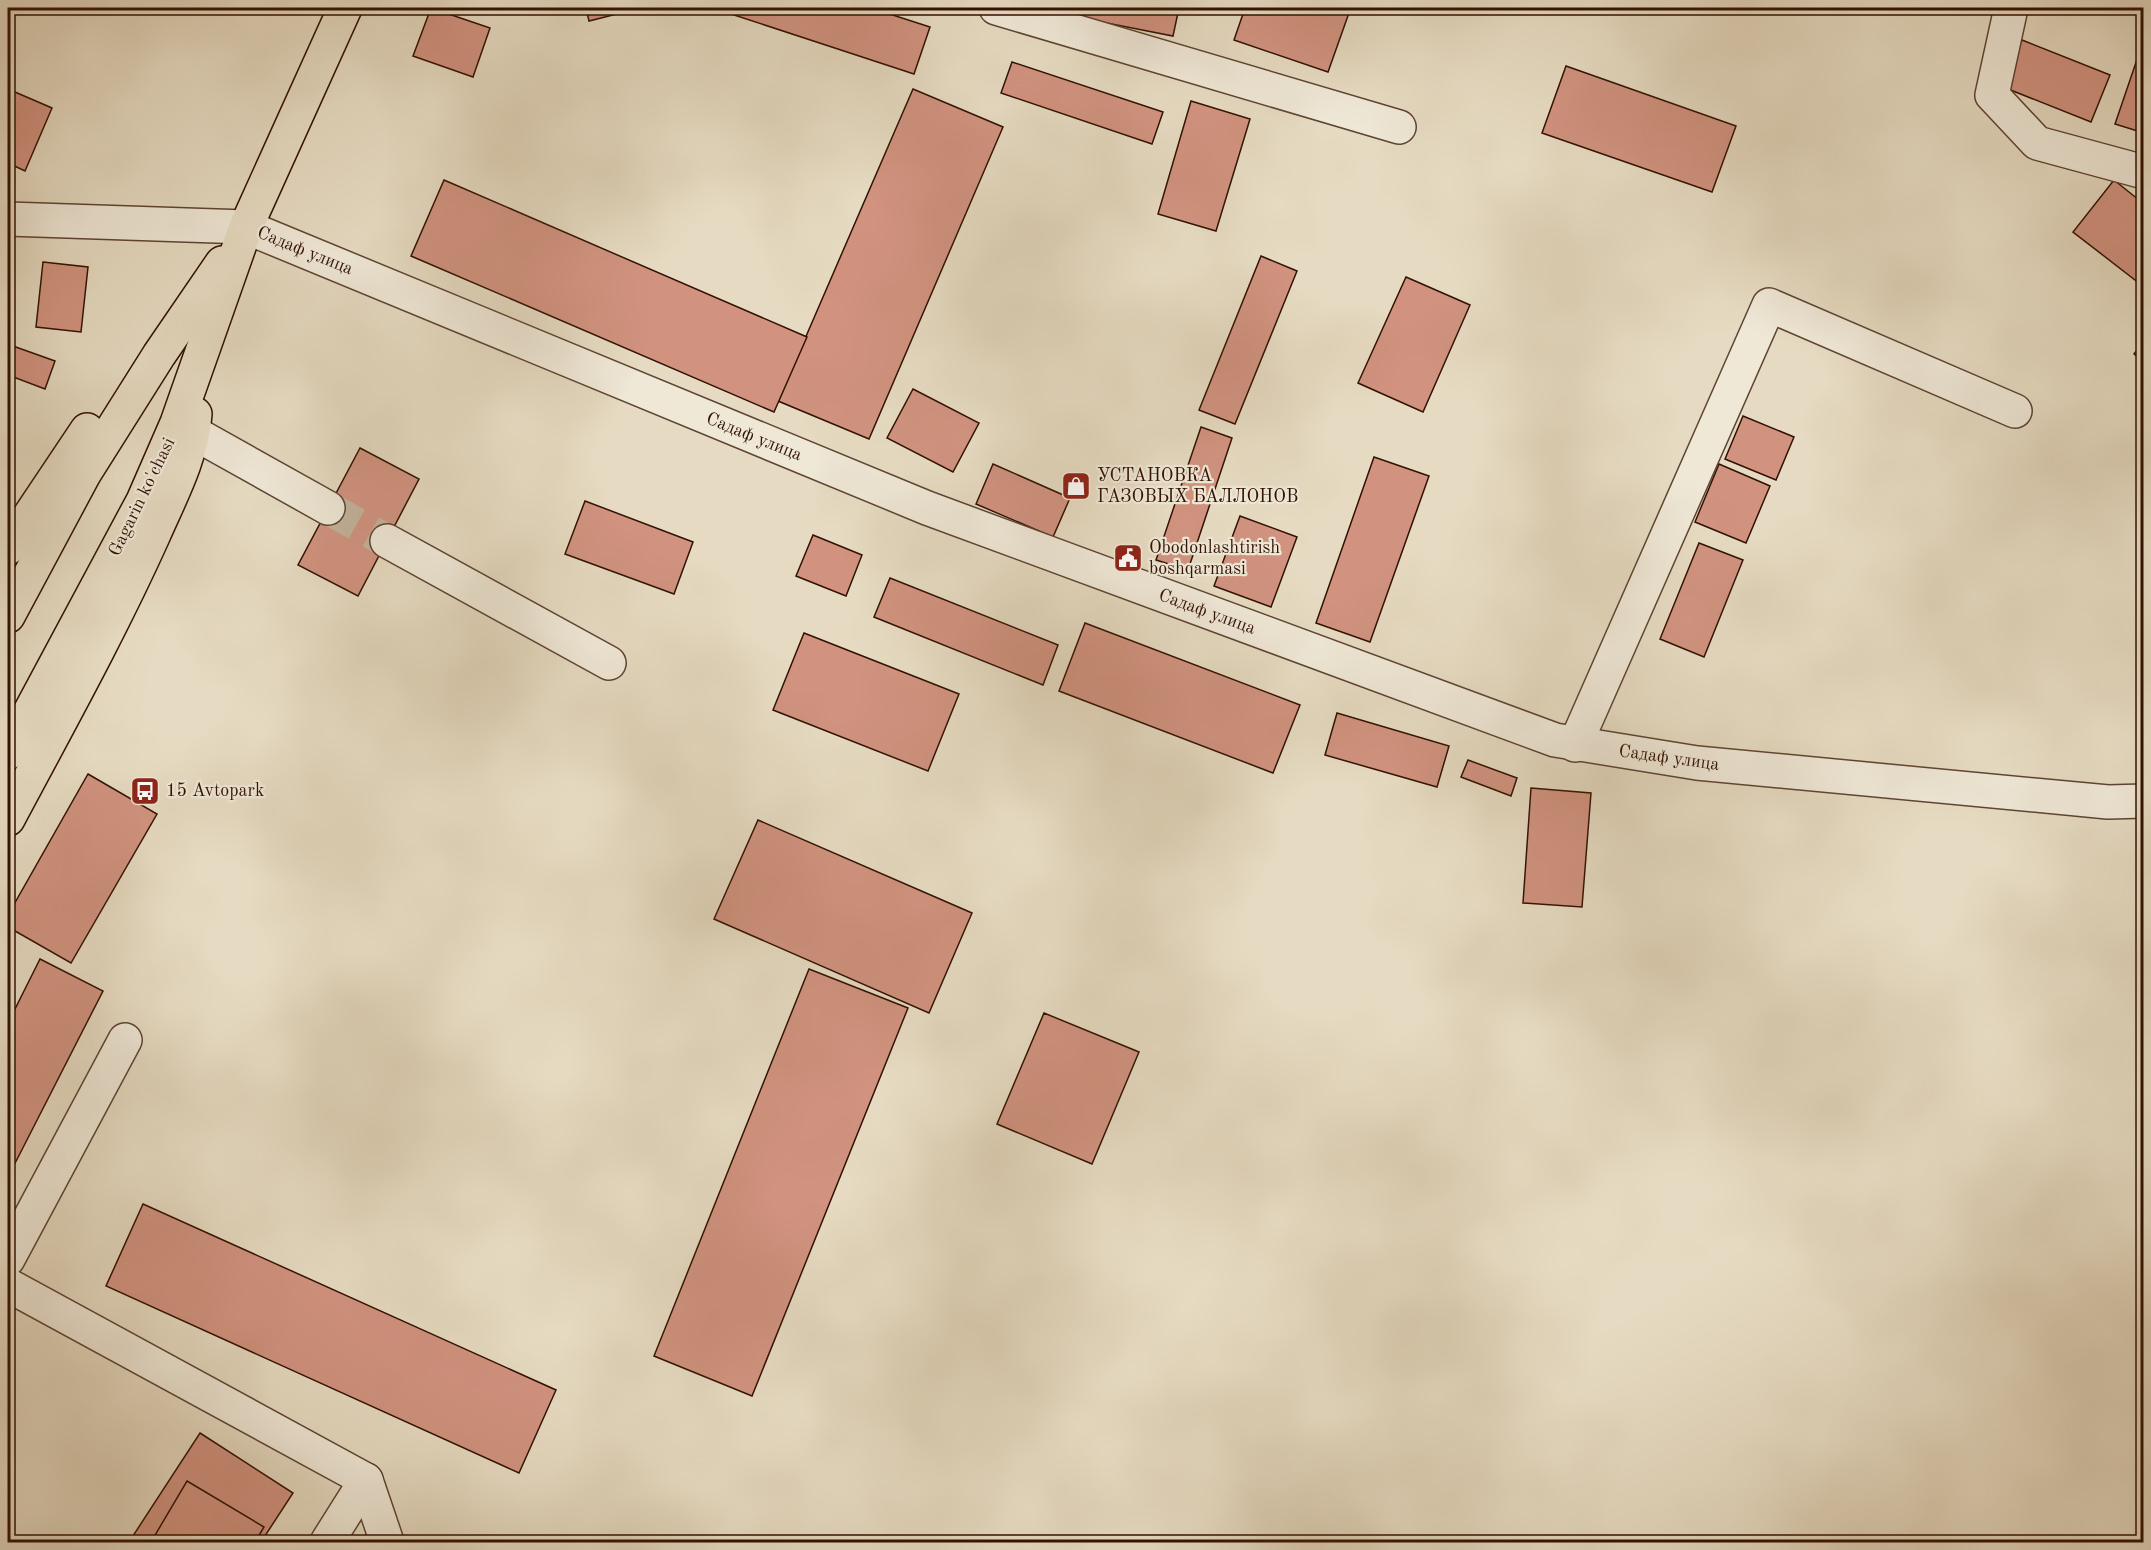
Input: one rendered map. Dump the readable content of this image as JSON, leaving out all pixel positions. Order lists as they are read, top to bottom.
{
  "streets": {
    "main road": ["Gagarin ko'chasi"],
    "street": ["Садаф улица"]
  },
  "crossings": [
    ["Садаф улица", "Gagarin ko'chasi"]
  ],
  "places": {
    "shop": ["УСТАНОВКА ГАЗОВЫХ БАЛЛОНОВ"],
    "public building": ["Obodonlashtirish boshqarmasi"],
    "bus stop": ["15 Avtopark"]
  }
}
